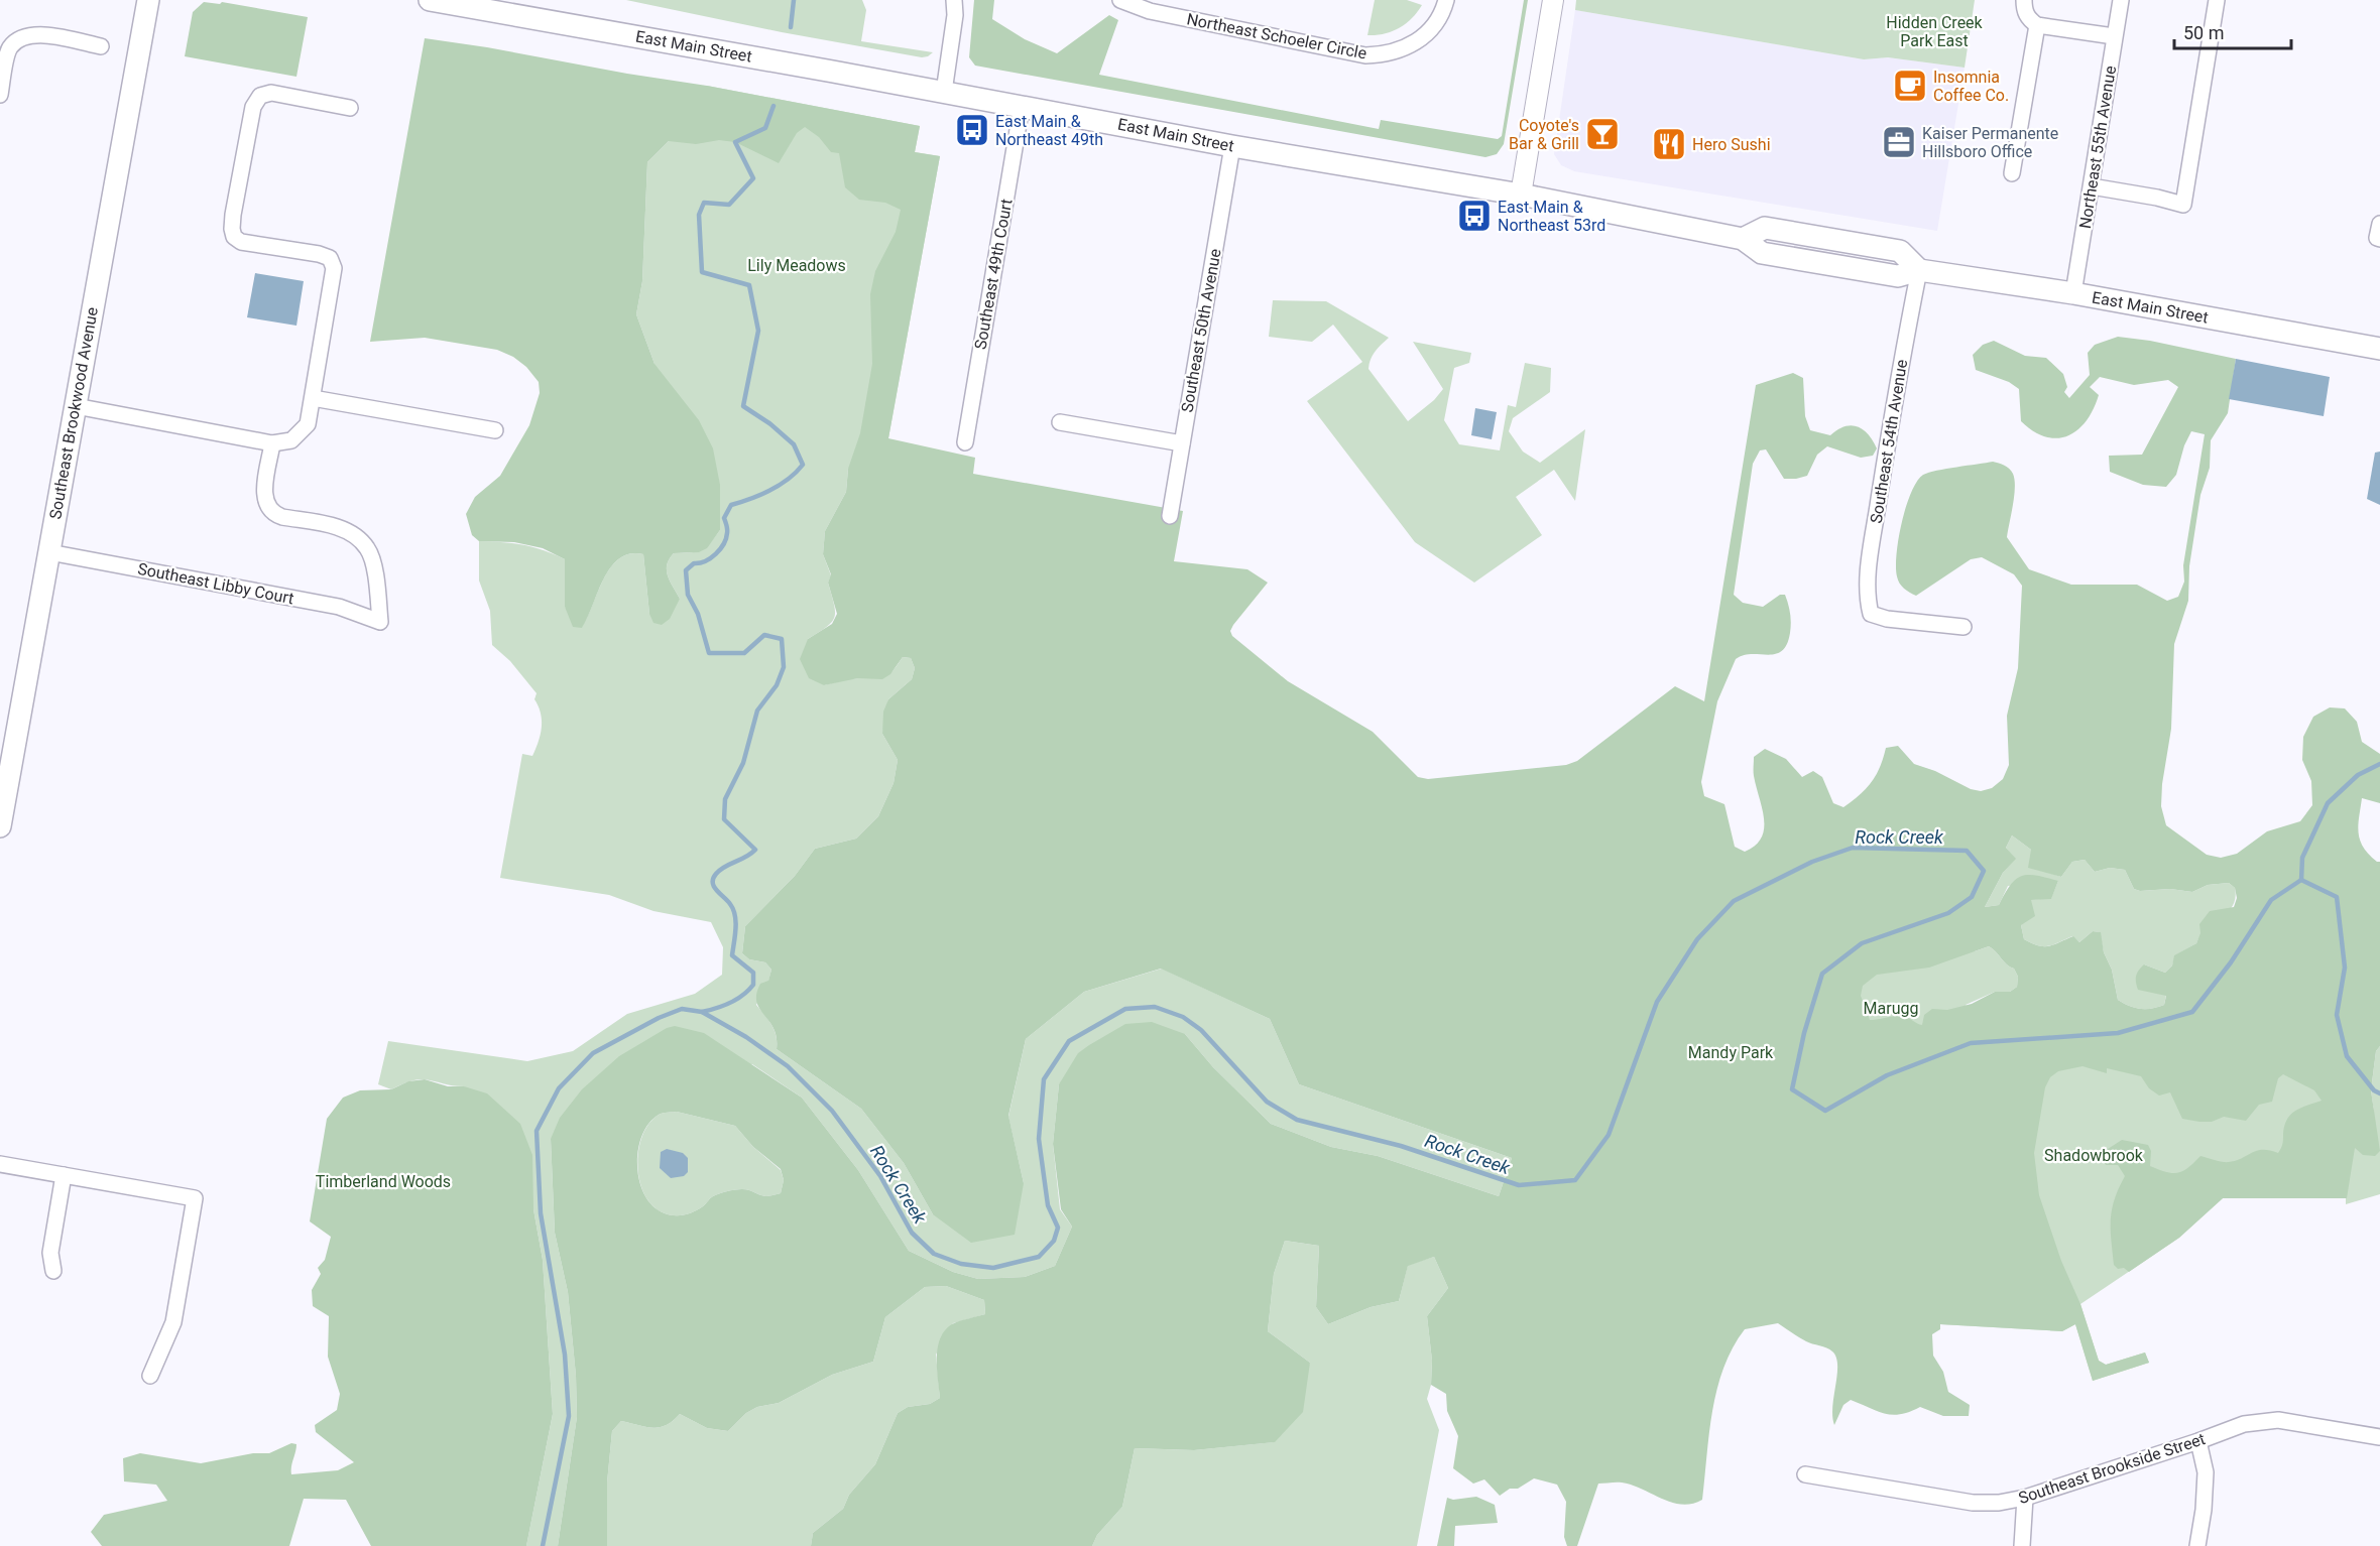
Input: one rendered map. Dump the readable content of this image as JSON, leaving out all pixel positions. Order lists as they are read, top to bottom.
{
  "streets": {
    "main road": ["East Main Street", "Southeast Brookwood Avenue"],
    "street": [
      "Northeast Schoeler Circle",
      "Northeast 55th Avenue",
      "Southeast 49th Court",
      "Southeast 50th Avenue",
      "Southeast 54th Avenue",
      "Southeast Libby Court",
      "Southeast Brookside Street"
    ]
  },
  "crossings": [
    ["East Main Street", "Northeast 55th Avenue"],
    ["East Main Street", "Southeast 49th Court"],
    ["East Main Street", "Southeast 50th Avenue"],
    ["East Main Street", "Southeast 54th Avenue"],
    ["Southeast Brookwood Avenue", "Southeast Libby Court"]
  ],
  "water": ["Rock Creek"],
  "parks": [
    "Hidden Creek Park East",
    "Lily Meadows",
    "Marugg",
    "Mandy Park",
    "Shadowbrook",
    "Timberland Woods"
  ],
  "places": {
    "cafe": ["Insomnia Coffee Co."],
    "bus stop": ["East Main & Northeast 49th", "East Main & Northeast 53rd"],
    "bar": ["Coyote's Bar & Grill"],
    "office": ["Kaiser Permanente Hillsboro Office"],
    "restaurant": ["Hero Sushi"]
  },
  "scale_bar": "50 m"
}
